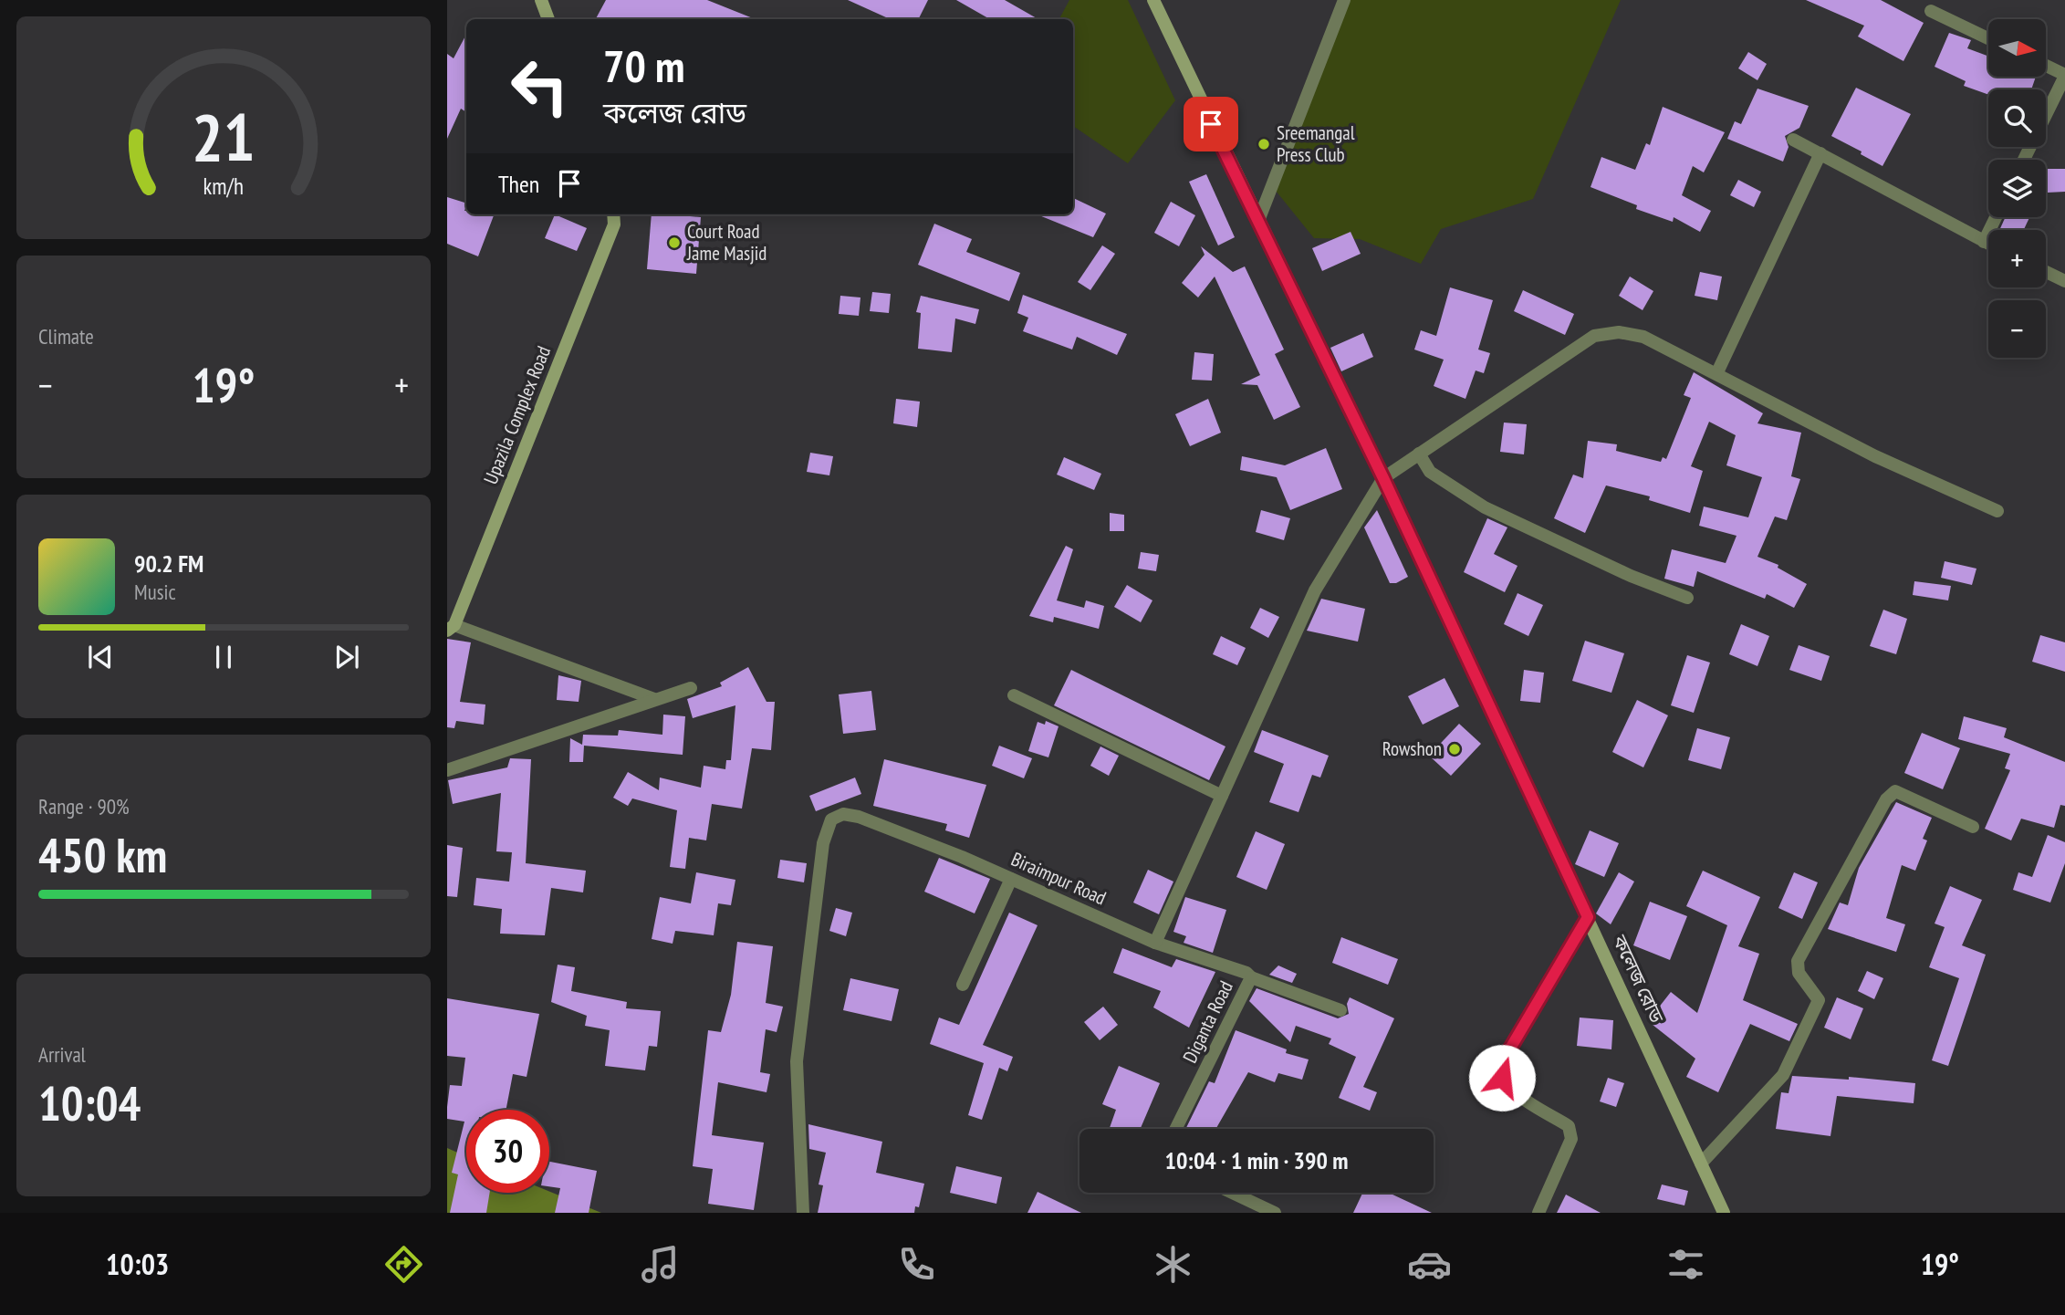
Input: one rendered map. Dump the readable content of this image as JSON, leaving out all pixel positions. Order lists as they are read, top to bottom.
{
  "streets": {
    "main road": ["Upazila Complex Road", "কলেজ রোড"],
    "street": ["Biraimpur Road", "Diganta Road"]
  },
  "crossings": [
    ["Biraimpur Road", "Diganta Road"]
  ],
  "places": ["Sreemangal Press Club", "Court Road Jame Masjid", "Rowshon"],
  "north": "right",
  "page": {
    "map_buttons": ["+", "−"],
    "turn": ["70 m", "কলেজ রোড"],
    "then": "Then",
    "tile": [
      "Climate",
      ["Range · 90%", "450 km"],
      ["Arrival", "10:04"]
    ],
    "heat": ["−", "19°", "+"],
    "song": ["90.2 FM", "Music"],
    "limit": "30",
    "trip": "10:04 · 1 min · 390 m",
    "tabs": ["10:03", "19°"],
    "gauge": ["21", "km/h"]
  }
}
